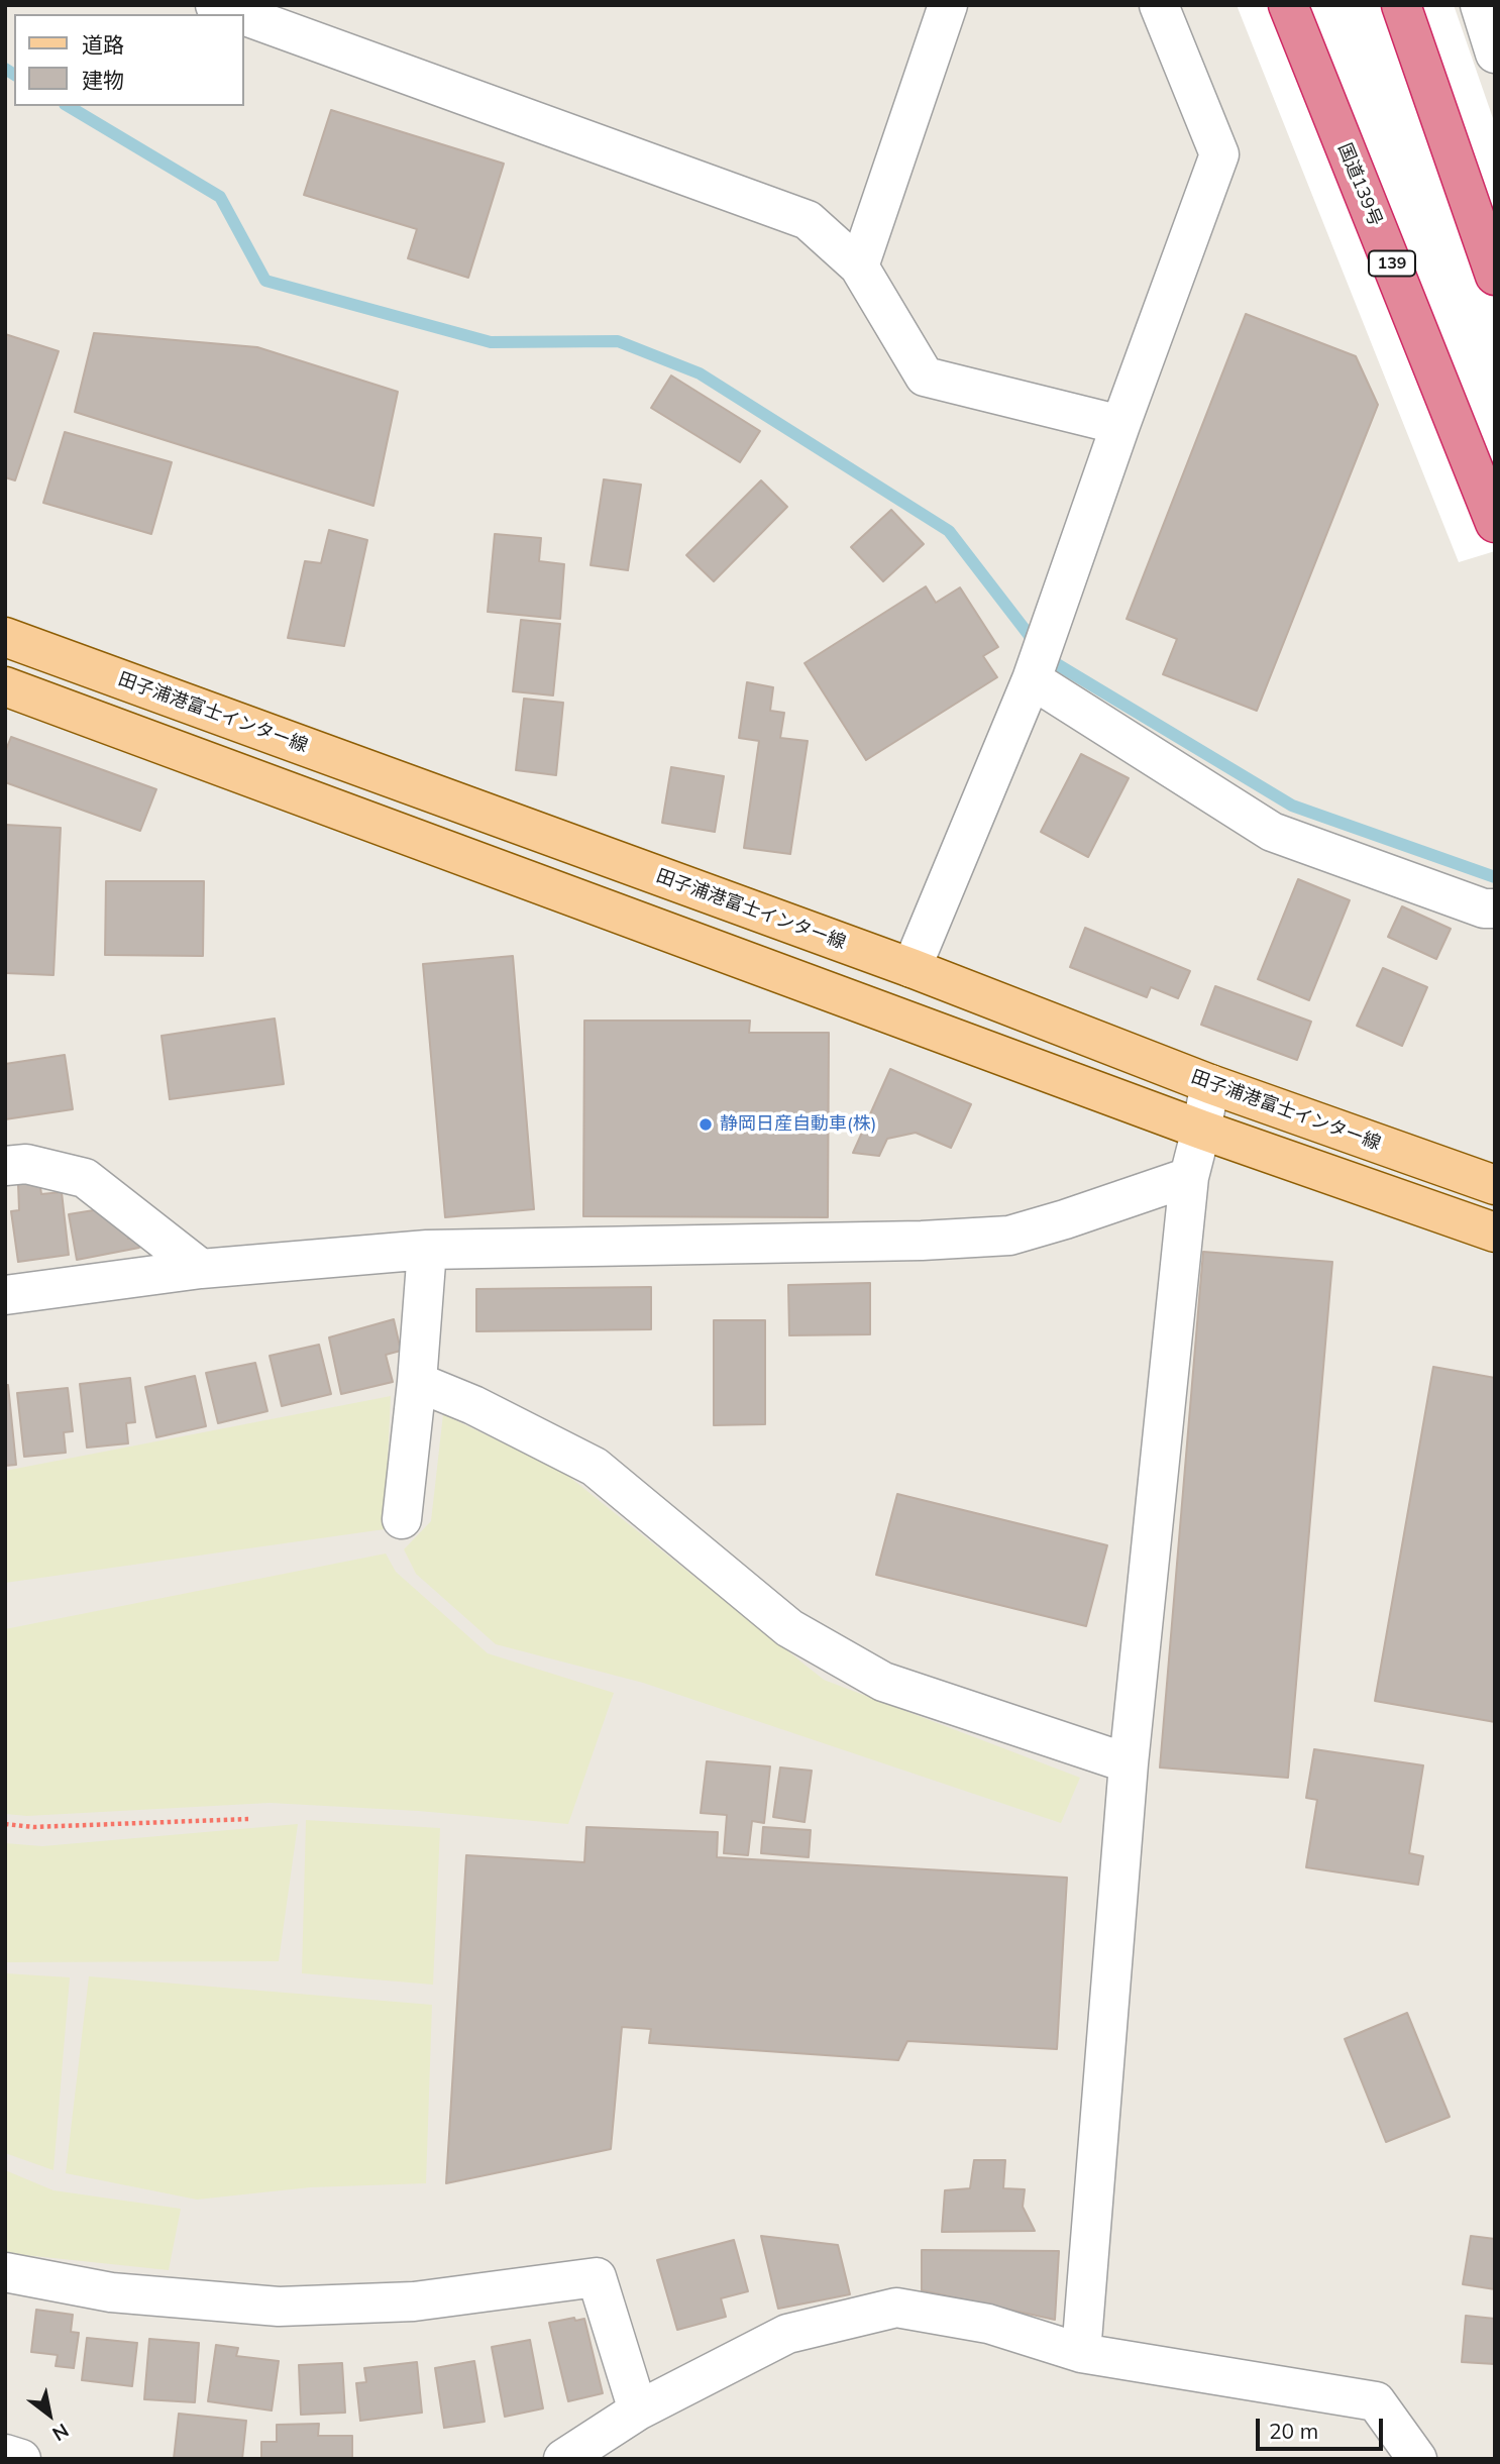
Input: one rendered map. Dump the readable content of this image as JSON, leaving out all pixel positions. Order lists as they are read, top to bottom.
{
  "streets": {
    "highway": ["国道139号", "139"],
    "main road": ["田子浦港富士インター線"]
  },
  "places": ["静岡日産自動車(株)"],
  "legend": ["道路", "建物"],
  "scale_bar": "20 m",
  "north": "bottom right"
}
